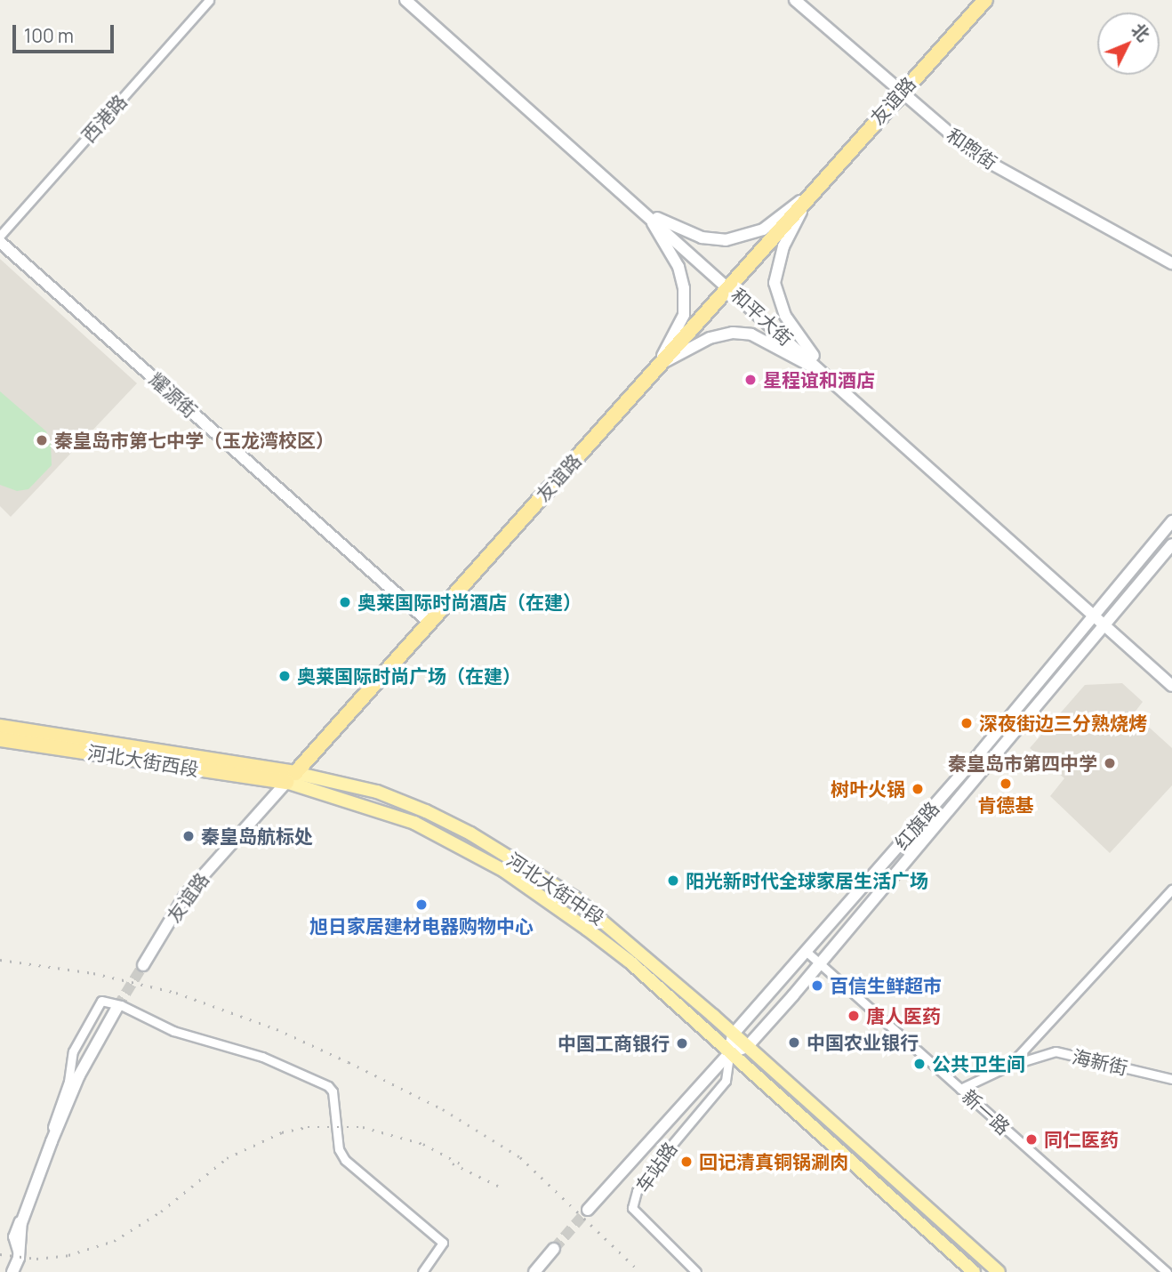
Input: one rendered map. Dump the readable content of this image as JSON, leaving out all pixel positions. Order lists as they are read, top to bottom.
{
  "streets": {
    "highway": ["友谊路", "河北大街西段", "河北大街中段"],
    "main road": [
      "和煦街",
      "和平大街",
      "耀源街",
      "红旗路"
    ],
    "street": [
      "西港路",
      "海新街",
      "新一路",
      "车站路"
    ]
  },
  "crossings": [
    ["友谊路", "和煦街"],
    ["友谊路", "和平大街"],
    ["友谊路", "耀源街"],
    ["友谊路", "河北大街西段"],
    ["友谊路", "河北大街中段"],
    ["和平大街", "红旗路"],
    ["河北大街西段", "河北大街中段"],
    ["红旗路", "河北大街中段"],
    ["红旗路", "新一路"],
    ["海新街", "新一路"]
  ],
  "places": [
    "星程谊和酒店",
    "秦皇岛市第七中学（玉龙湾校区）",
    "奥莱国际时尚酒店（在建）",
    "奥莱国际时尚广场（在建）",
    "深夜街边三分熟烧烤",
    "秦皇岛市第四中学",
    "肯德基",
    "树叶火锅",
    "秦皇岛航标处",
    "阳光新时代全球家居生活广场",
    "旭日家居建材电器购物中心",
    "百信生鲜超市",
    "唐人医药",
    "中国农业银行",
    "中国工商银行",
    "公共卫生间",
    "同仁医药",
    "回记清真铜锅涮肉"
  ],
  "scale_bar": "100 m",
  "north": "top right"
}
